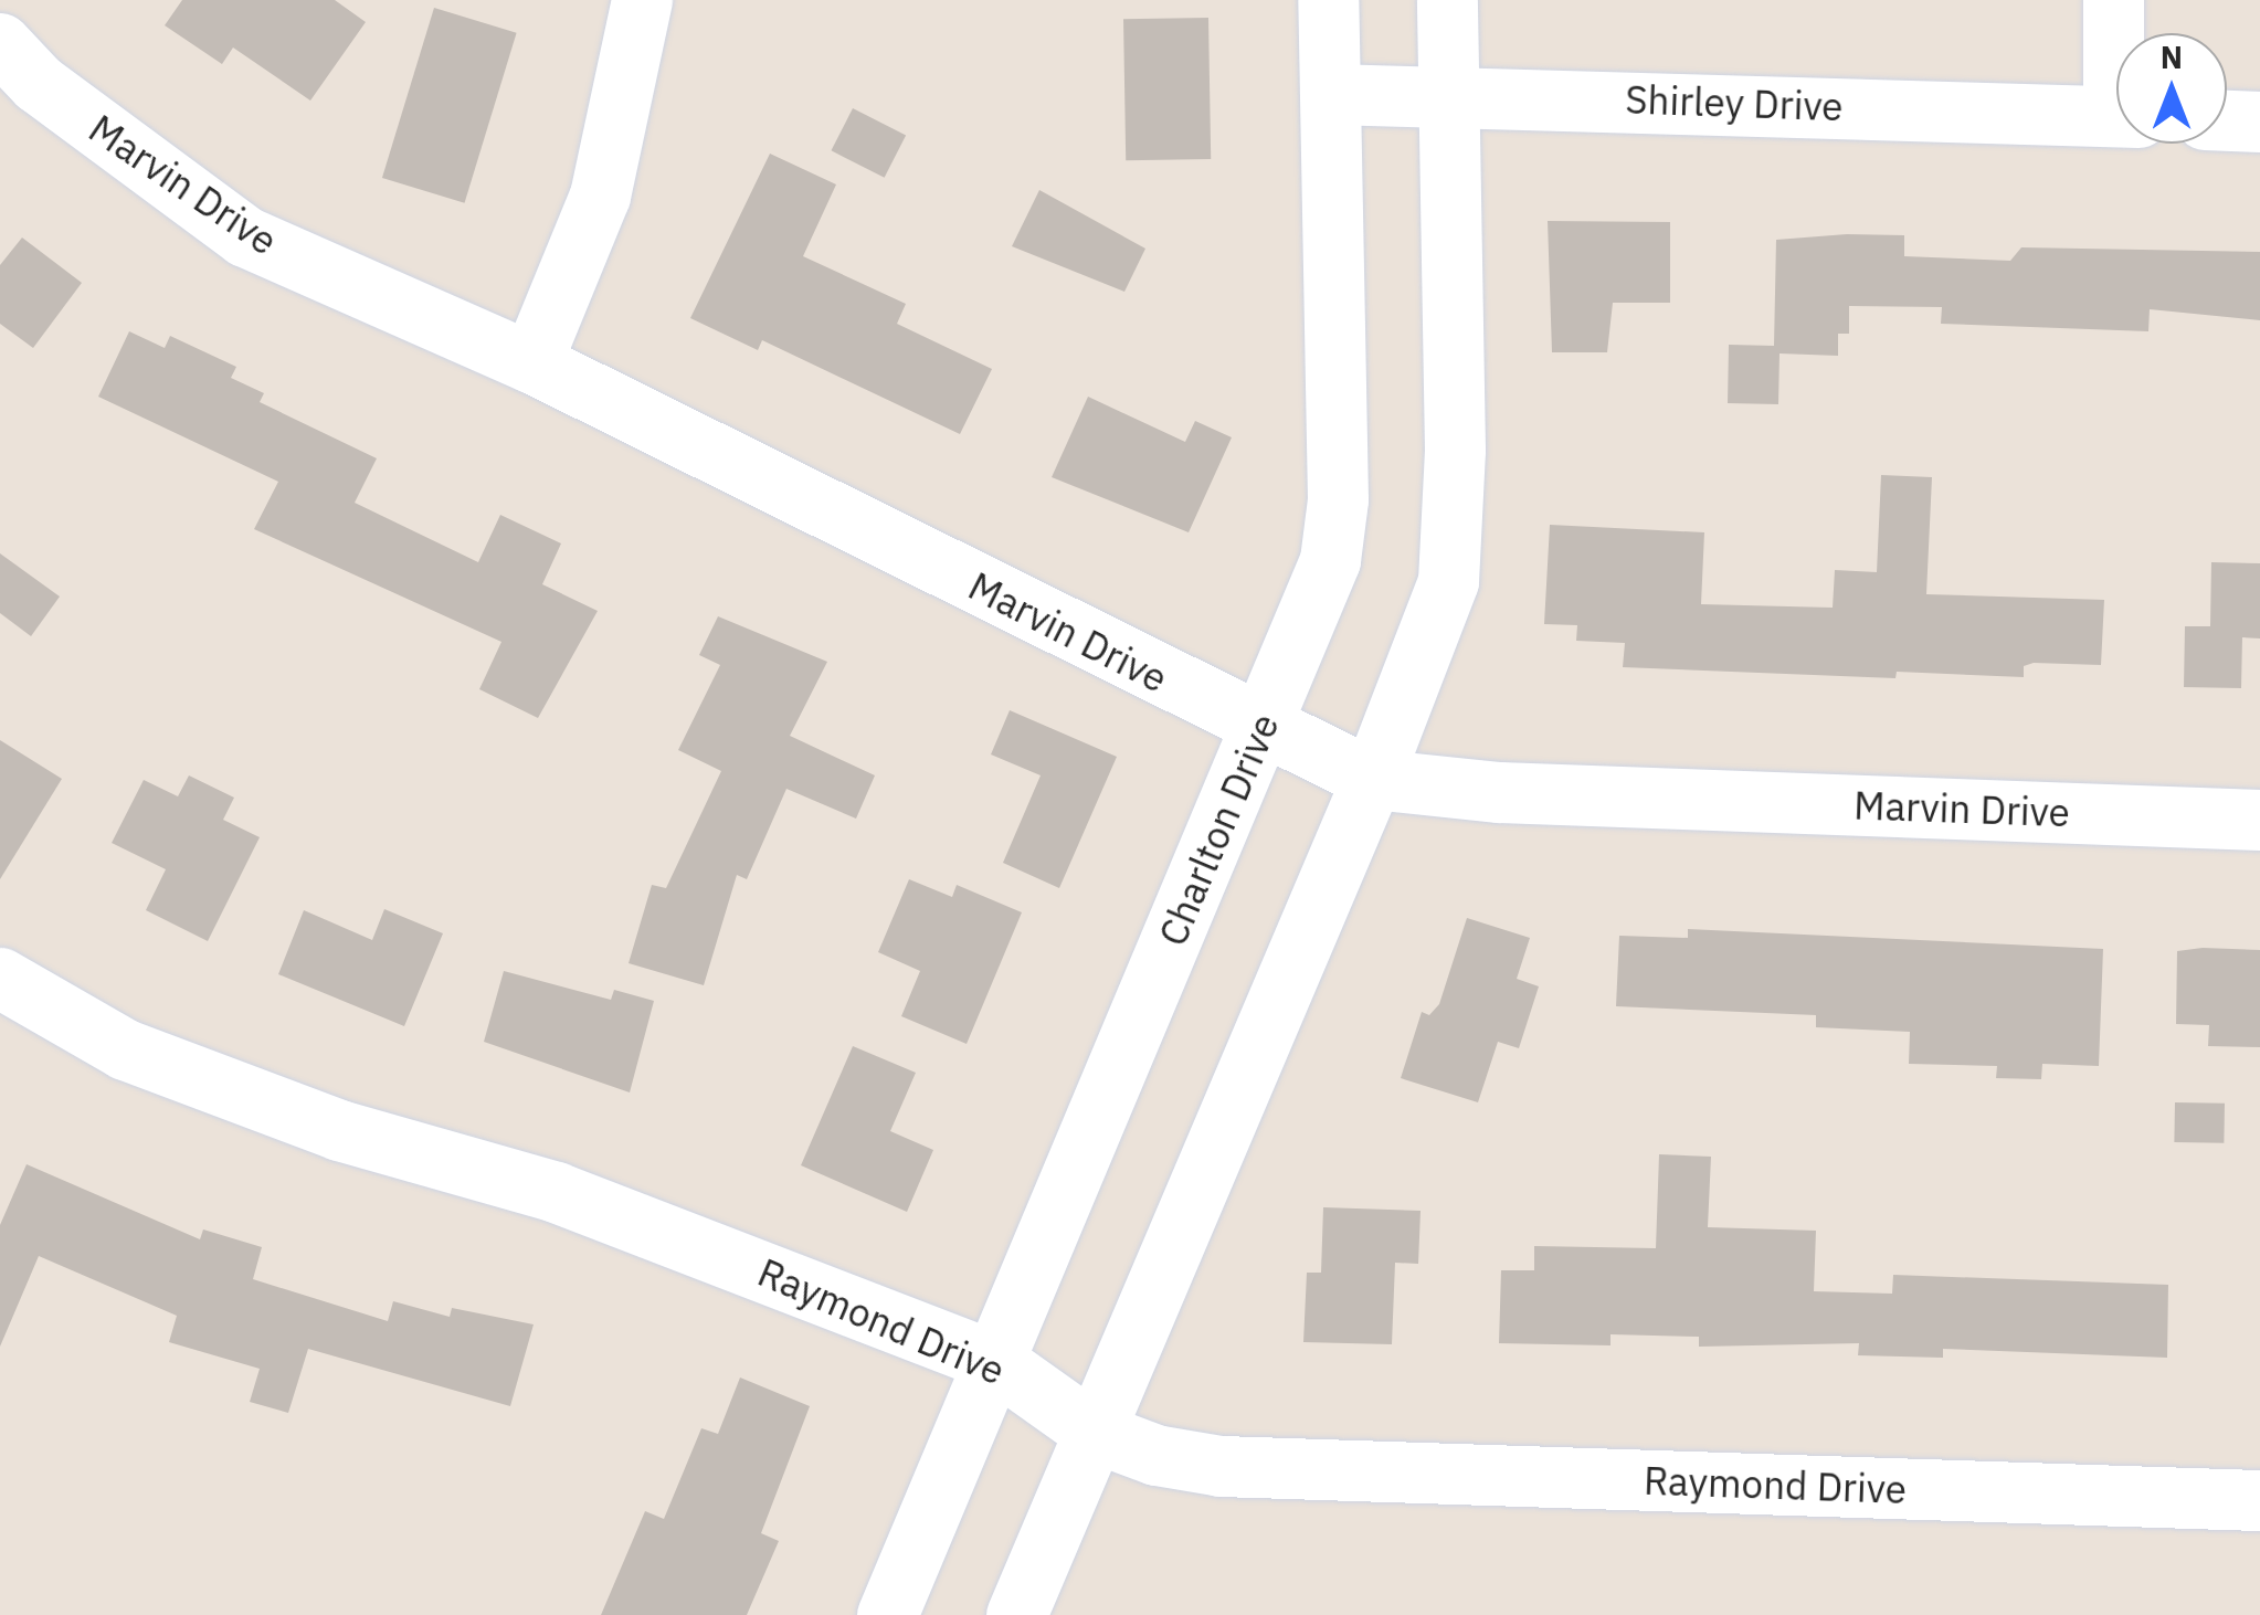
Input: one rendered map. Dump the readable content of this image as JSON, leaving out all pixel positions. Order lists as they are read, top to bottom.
{
  "streets": {
    "street": [
      "Shirley Drive",
      "Marvin Drive",
      "Charlton Drive",
      "Raymond Drive"
    ]
  },
  "crossings": [
    ["Shirley Drive", "Charlton Drive"],
    ["Marvin Drive", "Charlton Drive"],
    ["Charlton Drive", "Raymond Drive"]
  ],
  "north": "top"
}
